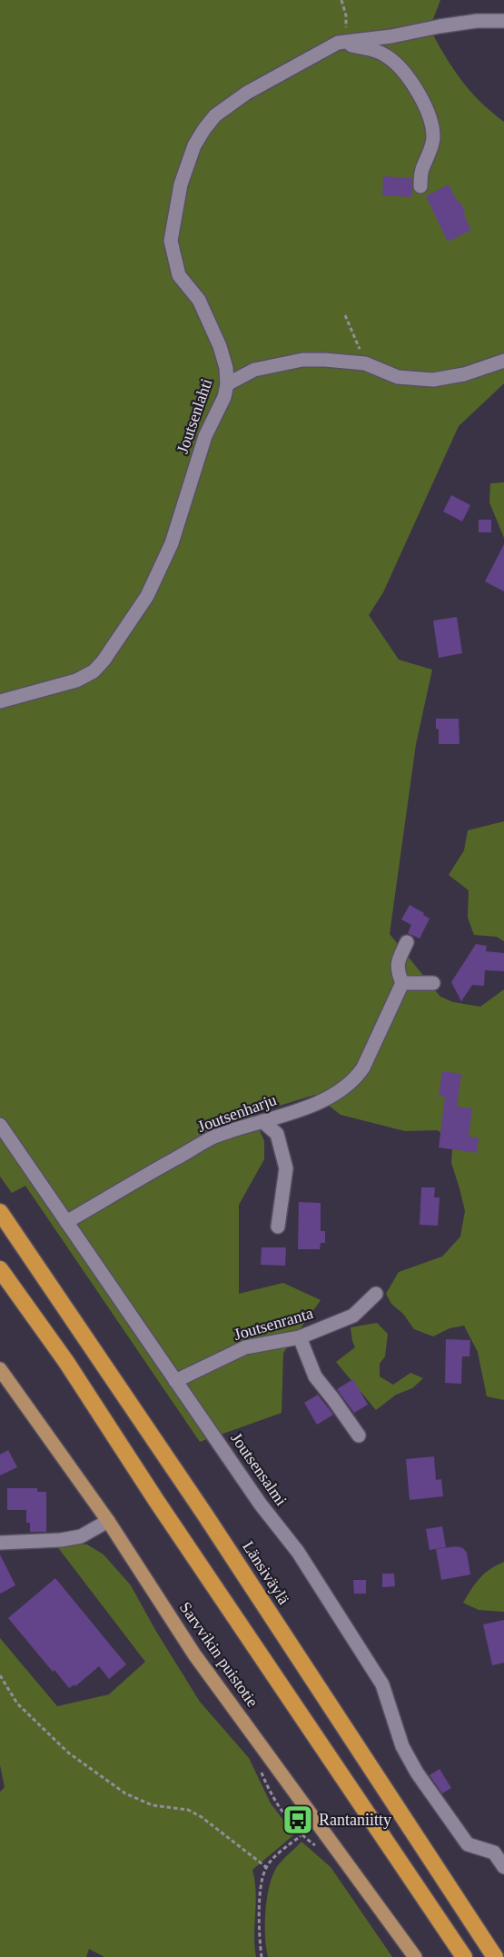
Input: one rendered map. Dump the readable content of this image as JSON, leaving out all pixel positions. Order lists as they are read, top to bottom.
{
  "streets": {
    "highway": ["Länsiväylä"],
    "main road": ["Sarvvikin puistotie"],
    "street": [
      "Joutsenlahti",
      "Joutsenharju",
      "Joutsenranta",
      "Joutsensalmi"
    ]
  },
  "crossings": [
    ["Joutsenharju", "Joutsensalmi"],
    ["Joutsenranta", "Joutsensalmi"]
  ],
  "places": {
    "bus stop": ["Rantaniitty"]
  }
}
